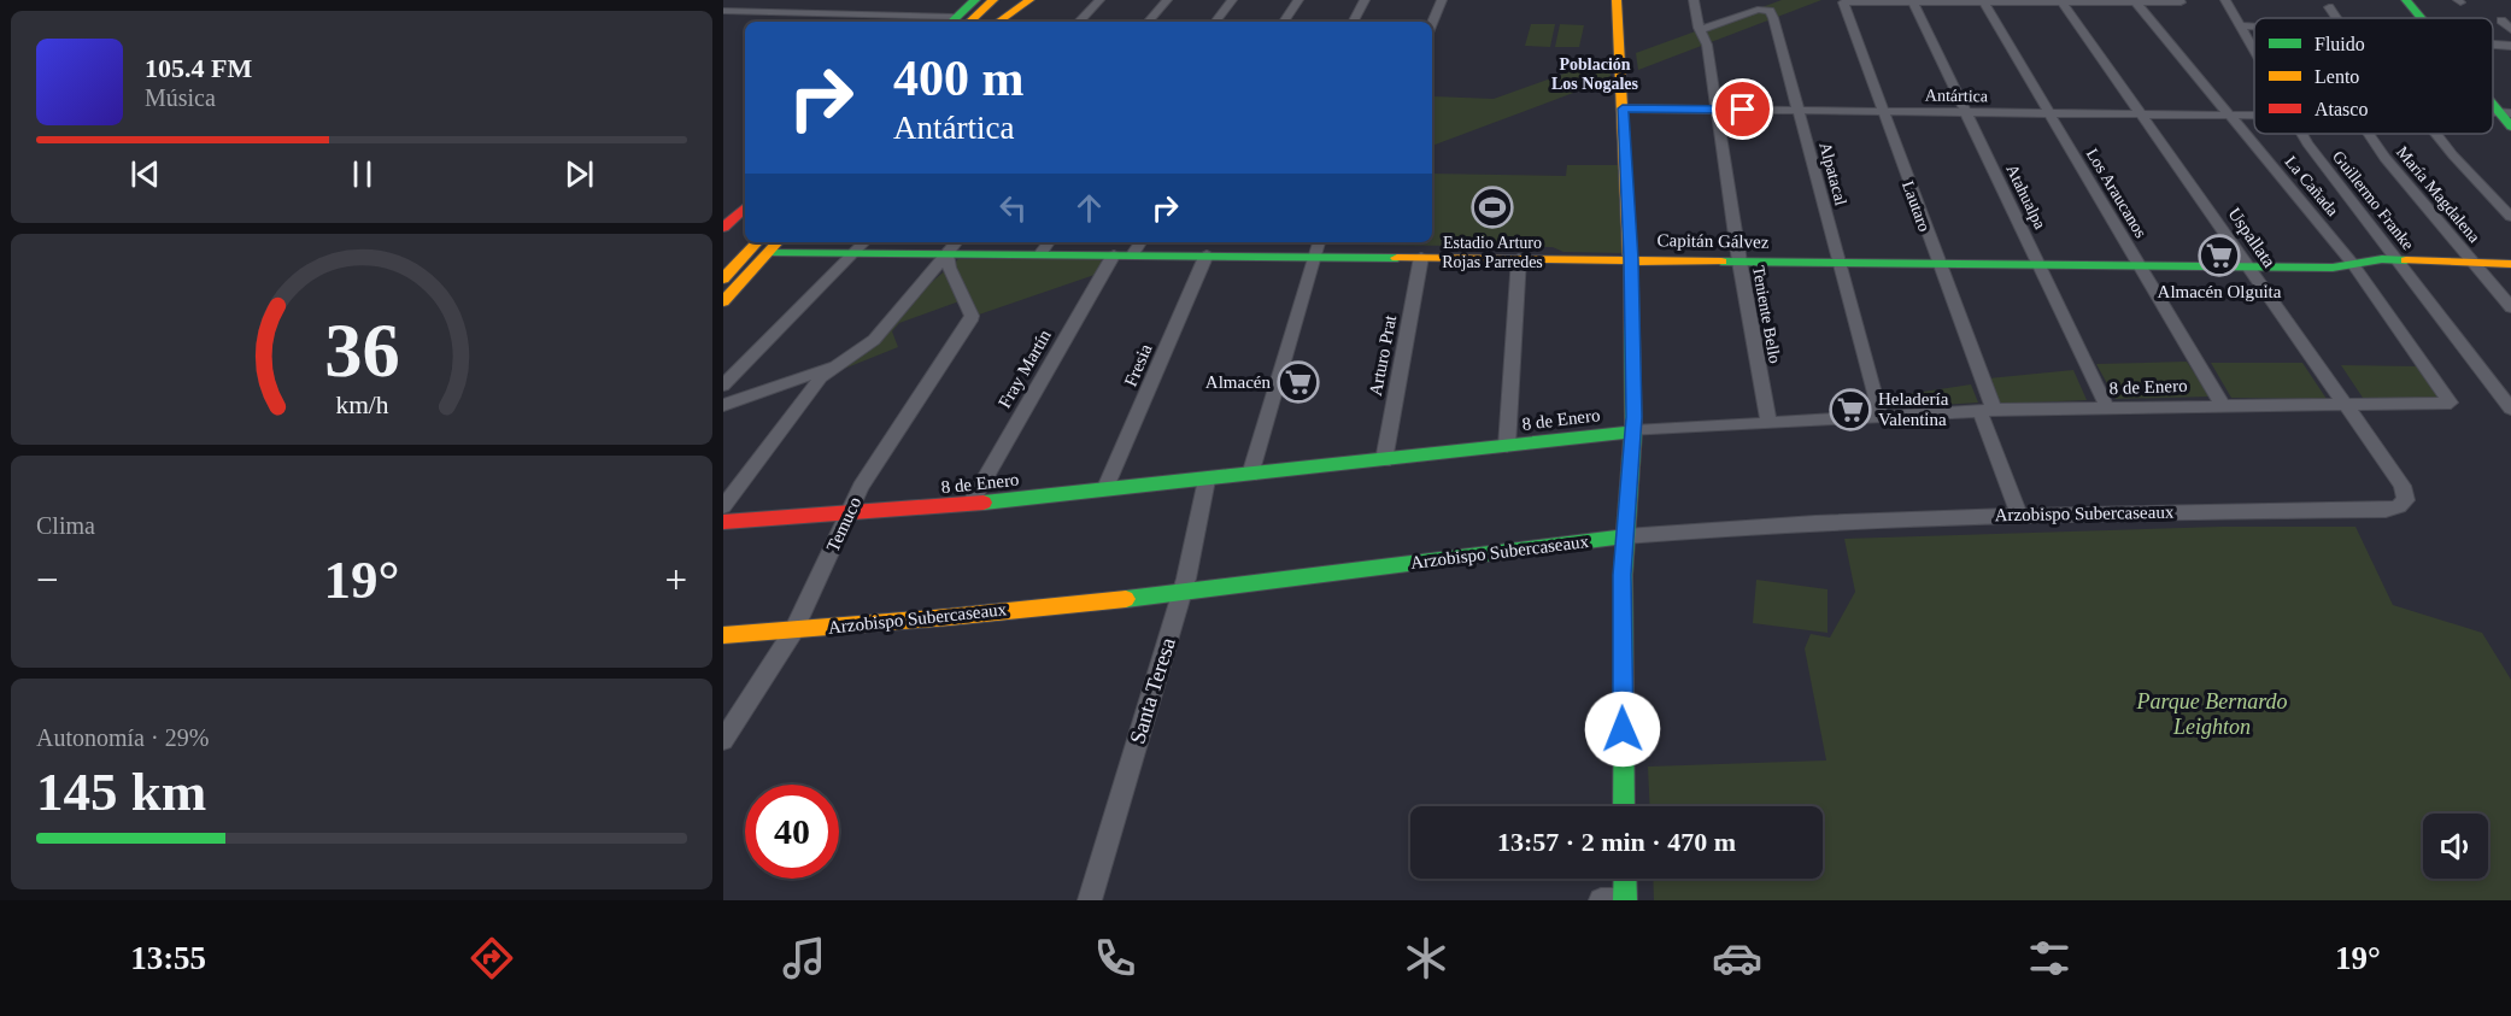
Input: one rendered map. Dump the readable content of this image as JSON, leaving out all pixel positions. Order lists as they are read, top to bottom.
{
  "streets": {
    "main road": ["Capitán Gálvez", "8 de Enero", "Arzobispo Subercaseaux"],
    "street": [
      "Antártica",
      "Alpatacal",
      "La Cañada",
      "Los Araucanos",
      "María Magdalena",
      "Atahualpa",
      "Guillermo Franke",
      "Lautaro",
      "Uspallata",
      "Teniente Bello",
      "Arturo Prat",
      "Fresia",
      "Fray Martín",
      "Temuco",
      "Santa Teresa"
    ]
  },
  "crossings": [
    ["Antártica", "Alpatacal"],
    ["Antártica", "La Cañada"],
    ["Antártica", "Los Araucanos"],
    ["Antártica", "Atahualpa"],
    ["Antártica", "Lautaro"],
    ["Antártica", "Uspallata"],
    ["Antártica", "Teniente Bello"],
    ["Alpatacal", "Capitán Gálvez"],
    ["Alpatacal", "Teniente Bello"],
    ["Alpatacal", "8 de Enero"],
    ["La Cañada", "Capitán Gálvez"],
    ["La Cañada", "8 de Enero"],
    ["Los Araucanos", "Capitán Gálvez"],
    ["Los Araucanos", "8 de Enero"],
    ["María Magdalena", "Capitán Gálvez"],
    ["Atahualpa", "Capitán Gálvez"],
    ["Atahualpa", "8 de Enero"],
    ["Guillermo Franke", "Capitán Gálvez"],
    ["Lautaro", "Capitán Gálvez"],
    ["Lautaro", "8 de Enero"],
    ["Lautaro", "Arzobispo Subercaseaux"],
    ["Uspallata", "Capitán Gálvez"],
    ["Uspallata", "8 de Enero"],
    ["Uspallata", "Arzobispo Subercaseaux"],
    ["Capitán Gálvez", "Teniente Bello"],
    ["Capitán Gálvez", "Arturo Prat"],
    ["Capitán Gálvez", "Fresia"],
    ["Capitán Gálvez", "Fray Martín"],
    ["Capitán Gálvez", "Temuco"],
    ["Teniente Bello", "8 de Enero"],
    ["Arturo Prat", "8 de Enero"],
    ["Fresia", "8 de Enero"],
    ["Fray Martín", "8 de Enero"],
    ["8 de Enero", "Temuco"],
    ["8 de Enero", "Santa Teresa"],
    ["Arzobispo Subercaseaux", "Temuco"],
    ["Arzobispo Subercaseaux", "Santa Teresa"]
  ],
  "districts": ["Población Los Nogales"],
  "parks": ["Parque Bernardo Leighton"],
  "places": {
    "sports": ["Estadio Arturo Rojas Parredes"],
    "supermarket": ["Almacén Olguita", "Almacén", "Heladería Valentina"]
  },
  "legend": ["Fluido", "Lento", "Atasco"],
  "page": {
    "turn": ["400 m", "Antártica"],
    "song": ["105.4 FM", "Música"],
    "tile": [
      "Clima",
      ["Autonomía · 29%", "145 km"]
    ],
    "heat": ["−", "19°", "+"],
    "limit": "40",
    "trip": "13:57 · 2 min · 470 m",
    "tabs": ["13:55", "19°"],
    "gauge": ["36", "km/h"]
  }
}
